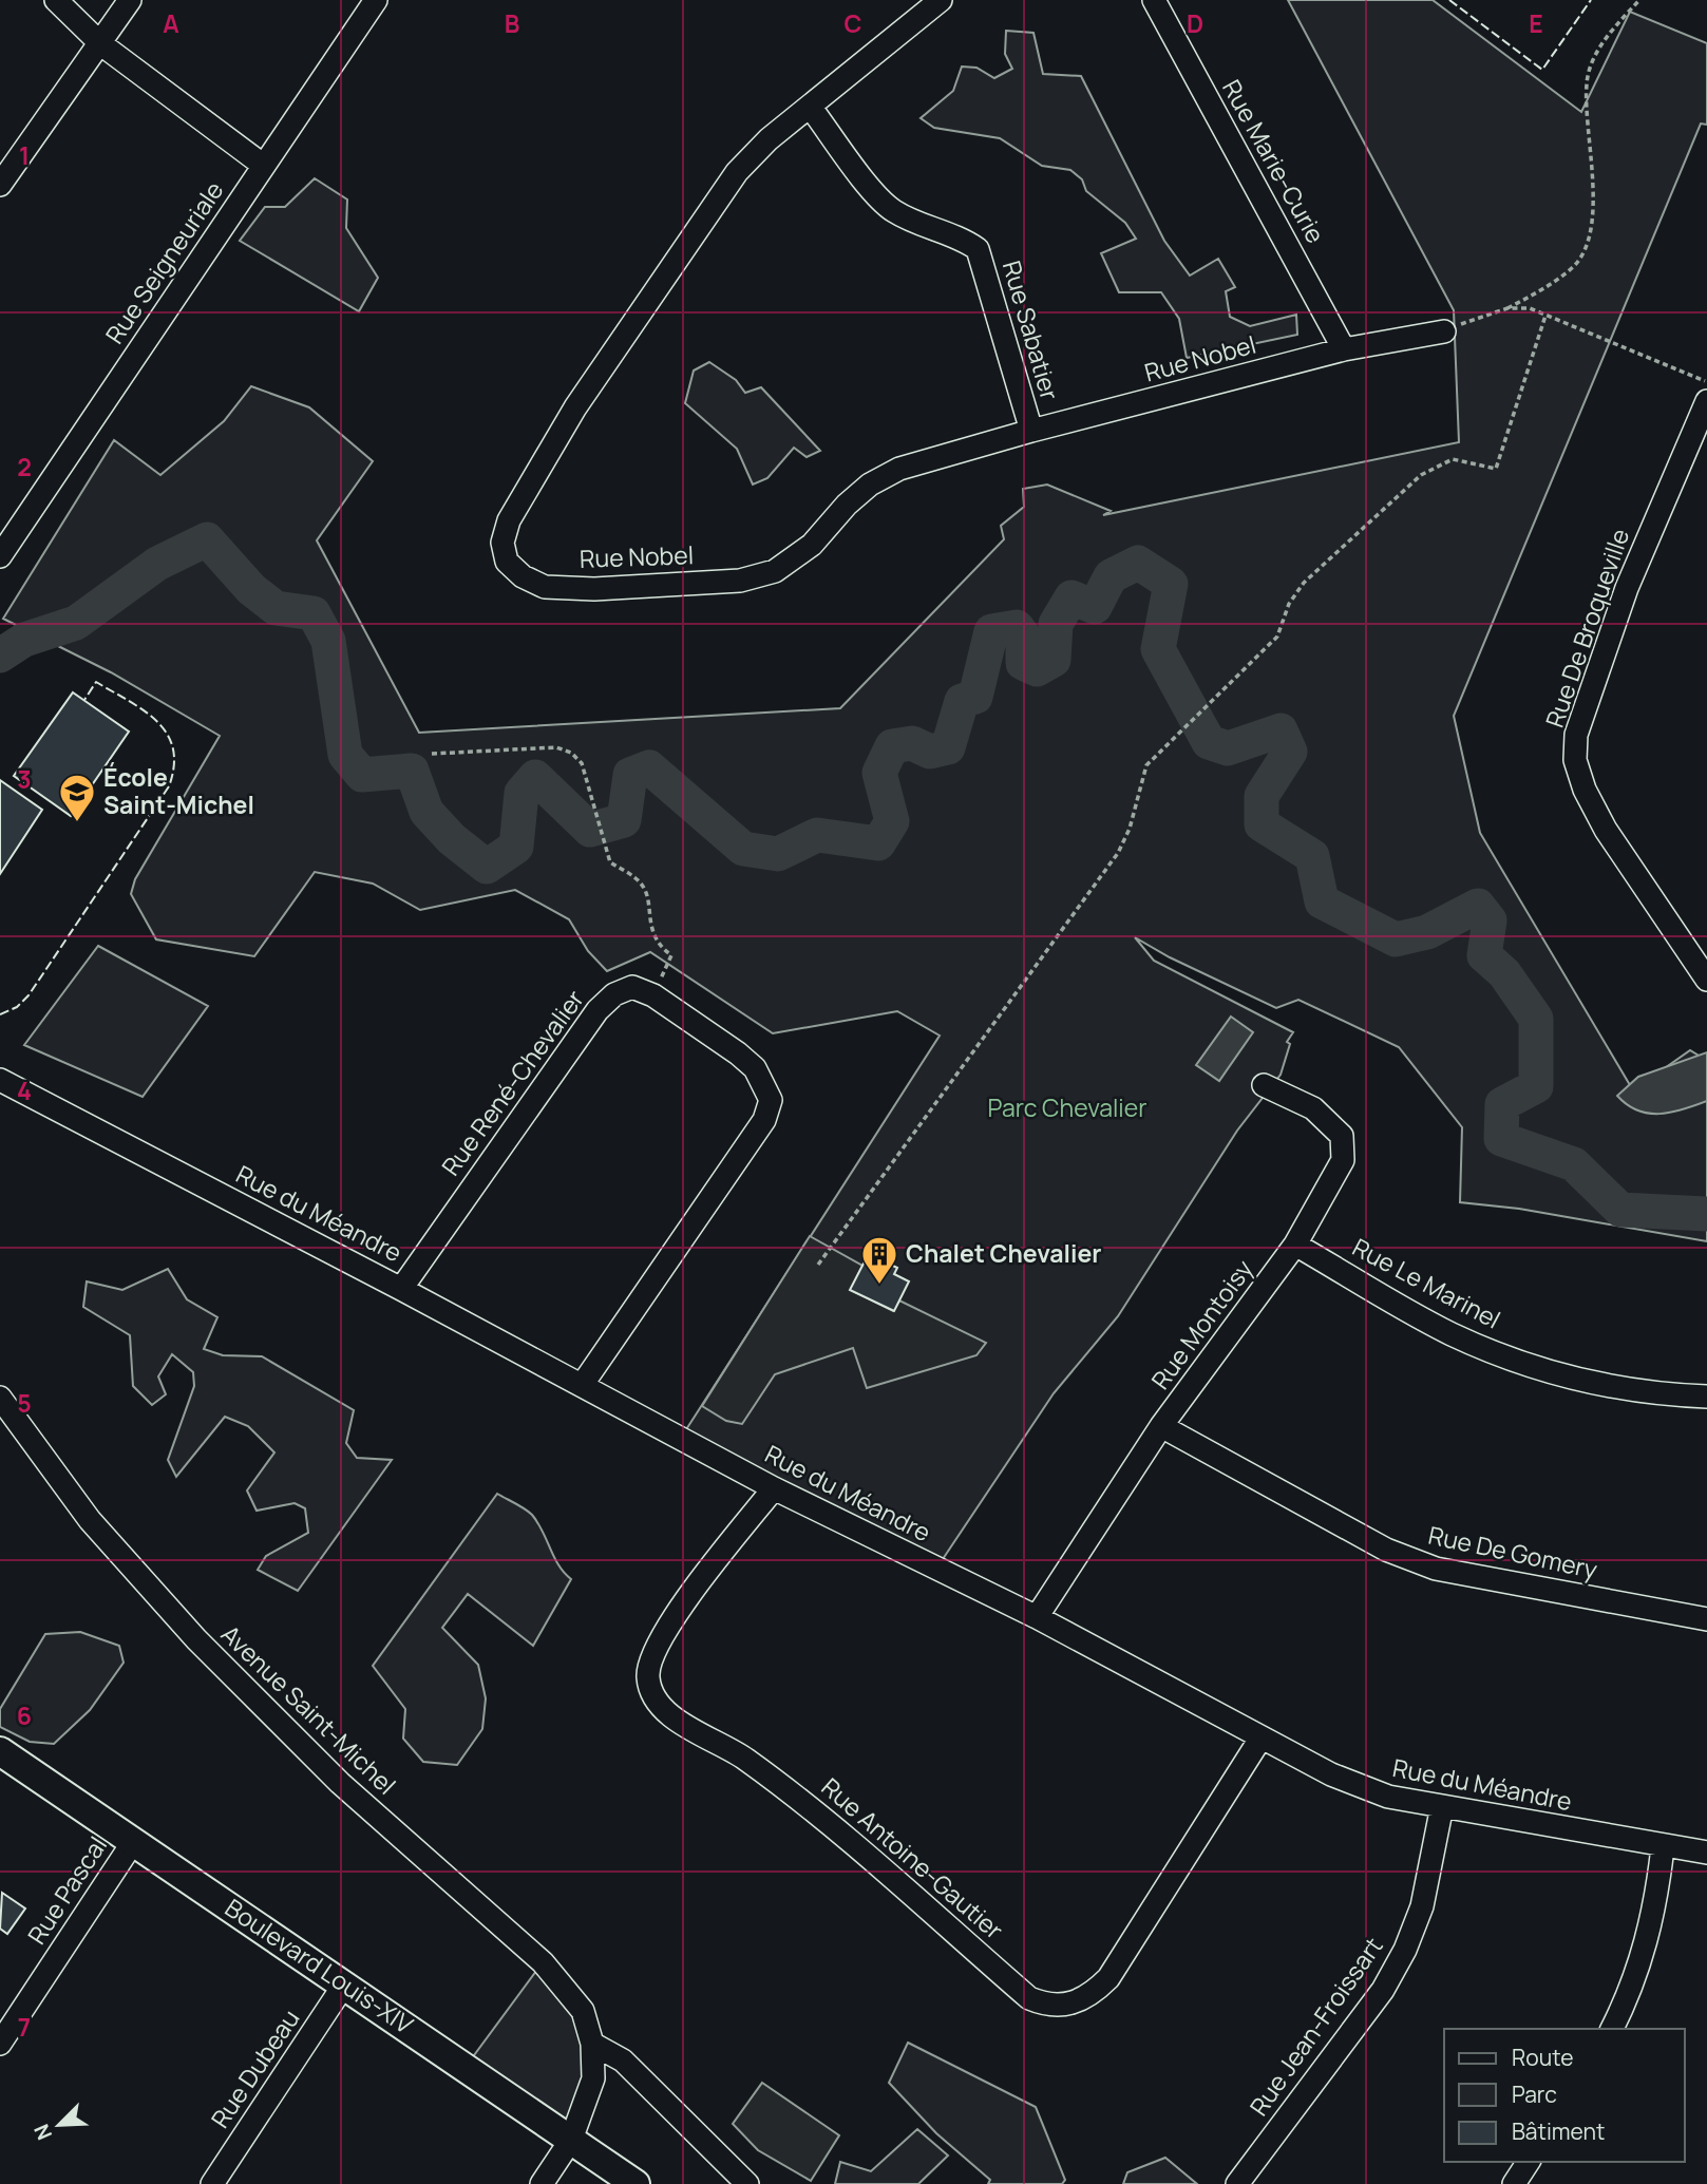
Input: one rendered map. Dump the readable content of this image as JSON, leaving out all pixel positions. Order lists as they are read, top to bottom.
{
  "streets": {
    "main road": ["Boulevard Louis-XIV"],
    "street": [
      "Rue Marie-Curie",
      "Rue Seigneuriale",
      "Rue Sabatier",
      "Rue Nobel",
      "Rue De Broqueville",
      "Rue René-Chevalier",
      "Rue du Méandre",
      "Rue Le Marinel",
      "Rue Montoisy",
      "Rue De Gomery",
      "Avenue Saint-Michel",
      "Rue Antoine-Gautier",
      "Rue Pascal",
      "Rue Jean-Froissart",
      "Rue Dubeau"
    ]
  },
  "crossings": [
    ["Rue Marie-Curie", "Rue Nobel"],
    ["Rue Sabatier", "Rue Nobel"],
    ["Rue René-Chevalier", "Rue du Méandre"],
    ["Rue du Méandre", "Rue Montoisy"],
    ["Rue du Méandre", "Rue Antoine-Gautier"],
    ["Rue du Méandre", "Rue Jean-Froissart"],
    ["Rue Le Marinel", "Rue Montoisy"],
    ["Rue Montoisy", "Rue De Gomery"],
    ["Avenue Saint-Michel", "Boulevard Louis-XIV"],
    ["Rue Pascal", "Boulevard Louis-XIV"],
    ["Boulevard Louis-XIV", "Rue Dubeau"]
  ],
  "parks": ["Parc Chevalier"],
  "places": {
    "school or university": ["École Saint-Michel"],
    "building": ["Chalet Chevalier"]
  },
  "legend": ["Route", "Parc", "Bâtiment"],
  "north": "bottom left",
  "grid": {
    "columns": [
      "A",
      "B",
      "C",
      "D",
      "E"
    ],
    "rows": [
      "1",
      "2",
      "3",
      "4",
      "5",
      "6",
      "7"
    ]
  }
}
